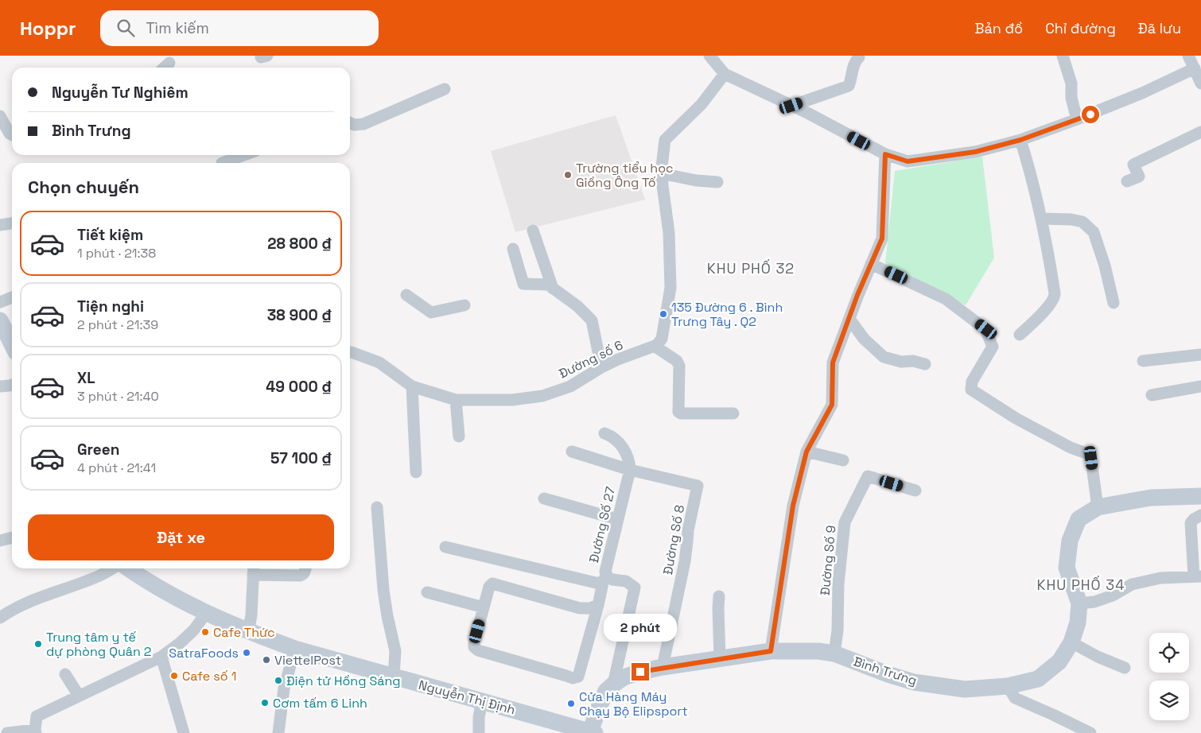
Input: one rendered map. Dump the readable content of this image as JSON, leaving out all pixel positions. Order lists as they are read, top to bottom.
{
  "streets": {
    "street": [
      "Đường số 6",
      "Đường Số 27",
      "Đường Số 8",
      "Đường Số 9",
      "Bình Trưng",
      "Nguyễn Thị Định"
    ]
  },
  "crossings": [
    ["Đường Số 27", "Đường Số 8"],
    ["Đường Số 27", "Bình Trưng"],
    ["Đường Số 8", "Bình Trưng"],
    ["Đường Số 9", "Bình Trưng"],
    ["Bình Trưng", "Nguyễn Thị Định"]
  ],
  "districts": ["KHU PHỐ 32", "KHU PHỐ 34"],
  "places": [
    "Trường tiểu học Giồng Ông Tố",
    "135 Đường 6 . Bình Trưng Tây . Q2",
    "Cafe Thức",
    "Trung tâm y tế dự phòng Quân 2",
    "SatraFoods",
    "ViettelPost",
    "Cafe số 1",
    "Điện tử Hồng Sáng",
    "Cơm tấm 6 Linh",
    "Cửa Hàng Máy Chạy Bộ Elipsport"
  ],
  "page": {
    "header": "Hoppr",
    "search": "Tìm kiếm",
    "nav": ["Bản đồ", "Chỉ đường", "Đã lưu"],
    "banner": ["Nguyễn Tư Nghiêm", "Bình Trưng"],
    "heading": "Chọn chuyến",
    "list": [
      {
        "name": "Tiết kiệm",
        "note": "1 phút · 21:38",
        "value": "28 800 ₫"
      },
      {
        "name": "Tiện nghi",
        "note": "2 phút · 21:39",
        "value": "38 900 ₫"
      },
      {
        "name": "XL",
        "note": "3 phút · 21:40",
        "value": "49 000 ₫"
      },
      {
        "name": "Green",
        "note": "4 phút · 21:41",
        "value": "57 100 ₫"
      }
    ],
    "buttons": "Đặt xe",
    "bubble": "2 phút"
  }
}
